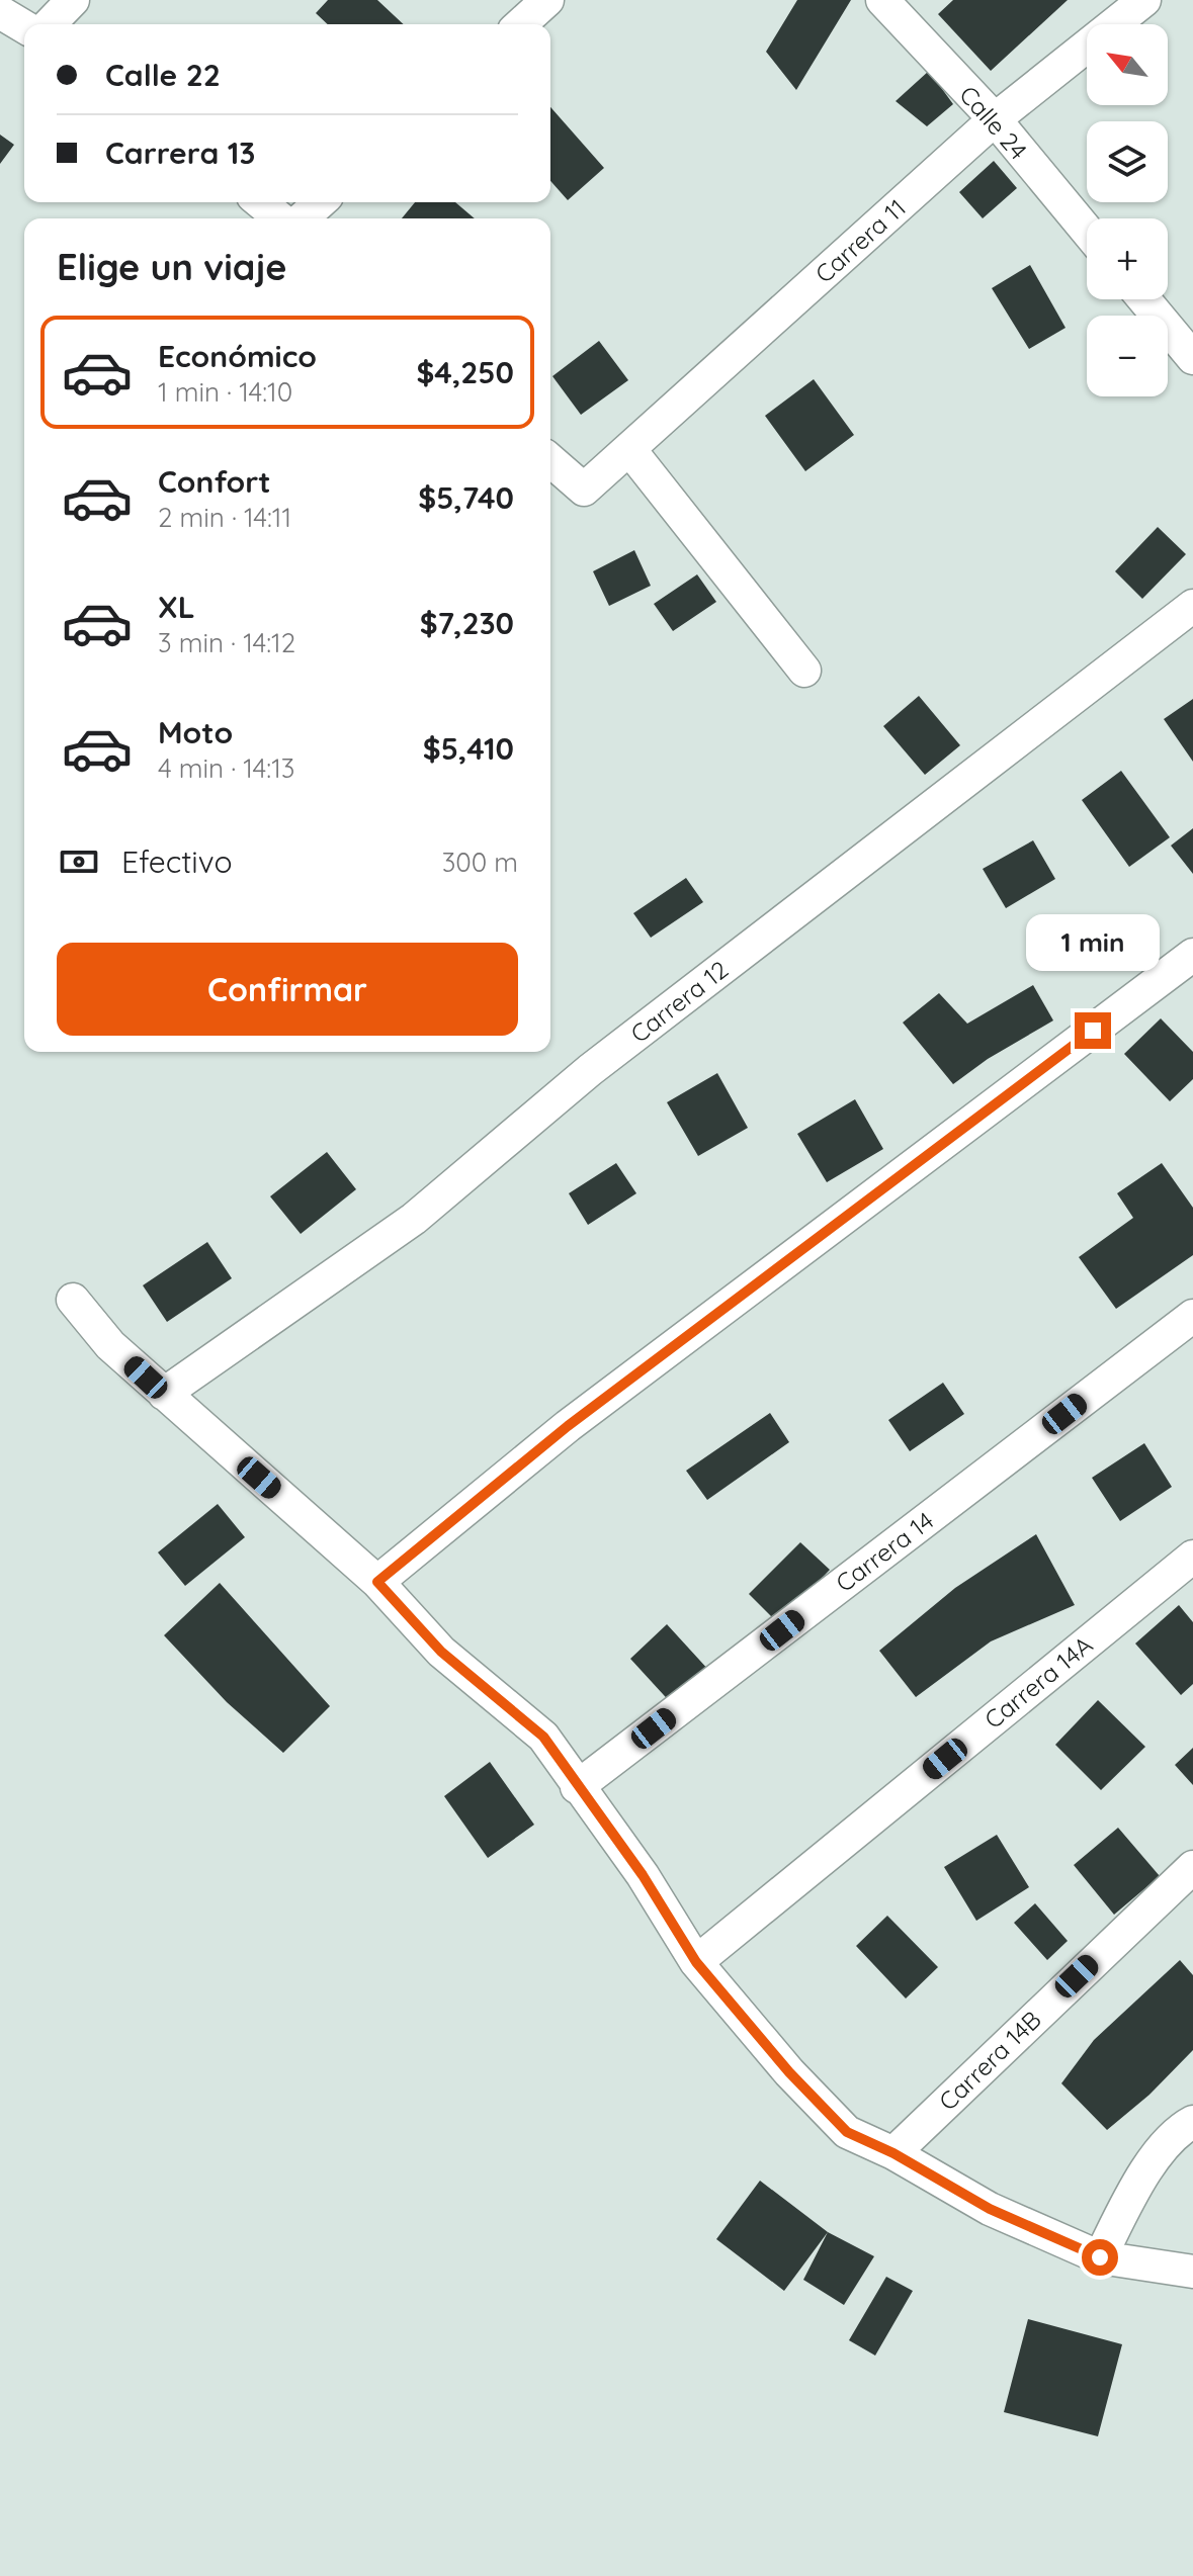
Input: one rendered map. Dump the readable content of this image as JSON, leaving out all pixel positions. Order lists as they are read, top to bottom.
{
  "streets": {
    "street": [
      "Calle 24",
      "Carrera 11",
      "Carrera 12",
      "Carrera 14",
      "Carrera 14A",
      "Carrera 14B"
    ]
  },
  "crossings": [
    ["Calle 24", "Carrera 11"]
  ],
  "north": "top left",
  "page": {
    "map_buttons": ["+", "−"],
    "banner": ["Calle 22", "Carrera 13"],
    "heading": "Elige un viaje",
    "list": [
      {
        "name": "Económico",
        "note": "1 min · 14:10",
        "value": "$4,250"
      },
      {
        "name": "Confort",
        "note": "2 min · 14:11",
        "value": "$5,740"
      },
      {
        "name": "XL",
        "note": "3 min · 14:12",
        "value": "$7,230"
      },
      {
        "name": "Moto",
        "note": "4 min · 14:13",
        "value": "$5,410"
      }
    ],
    "pay": ["Efectivo", "300 m"],
    "bubble": "1 min",
    "buttons": "Confirmar"
  }
}
